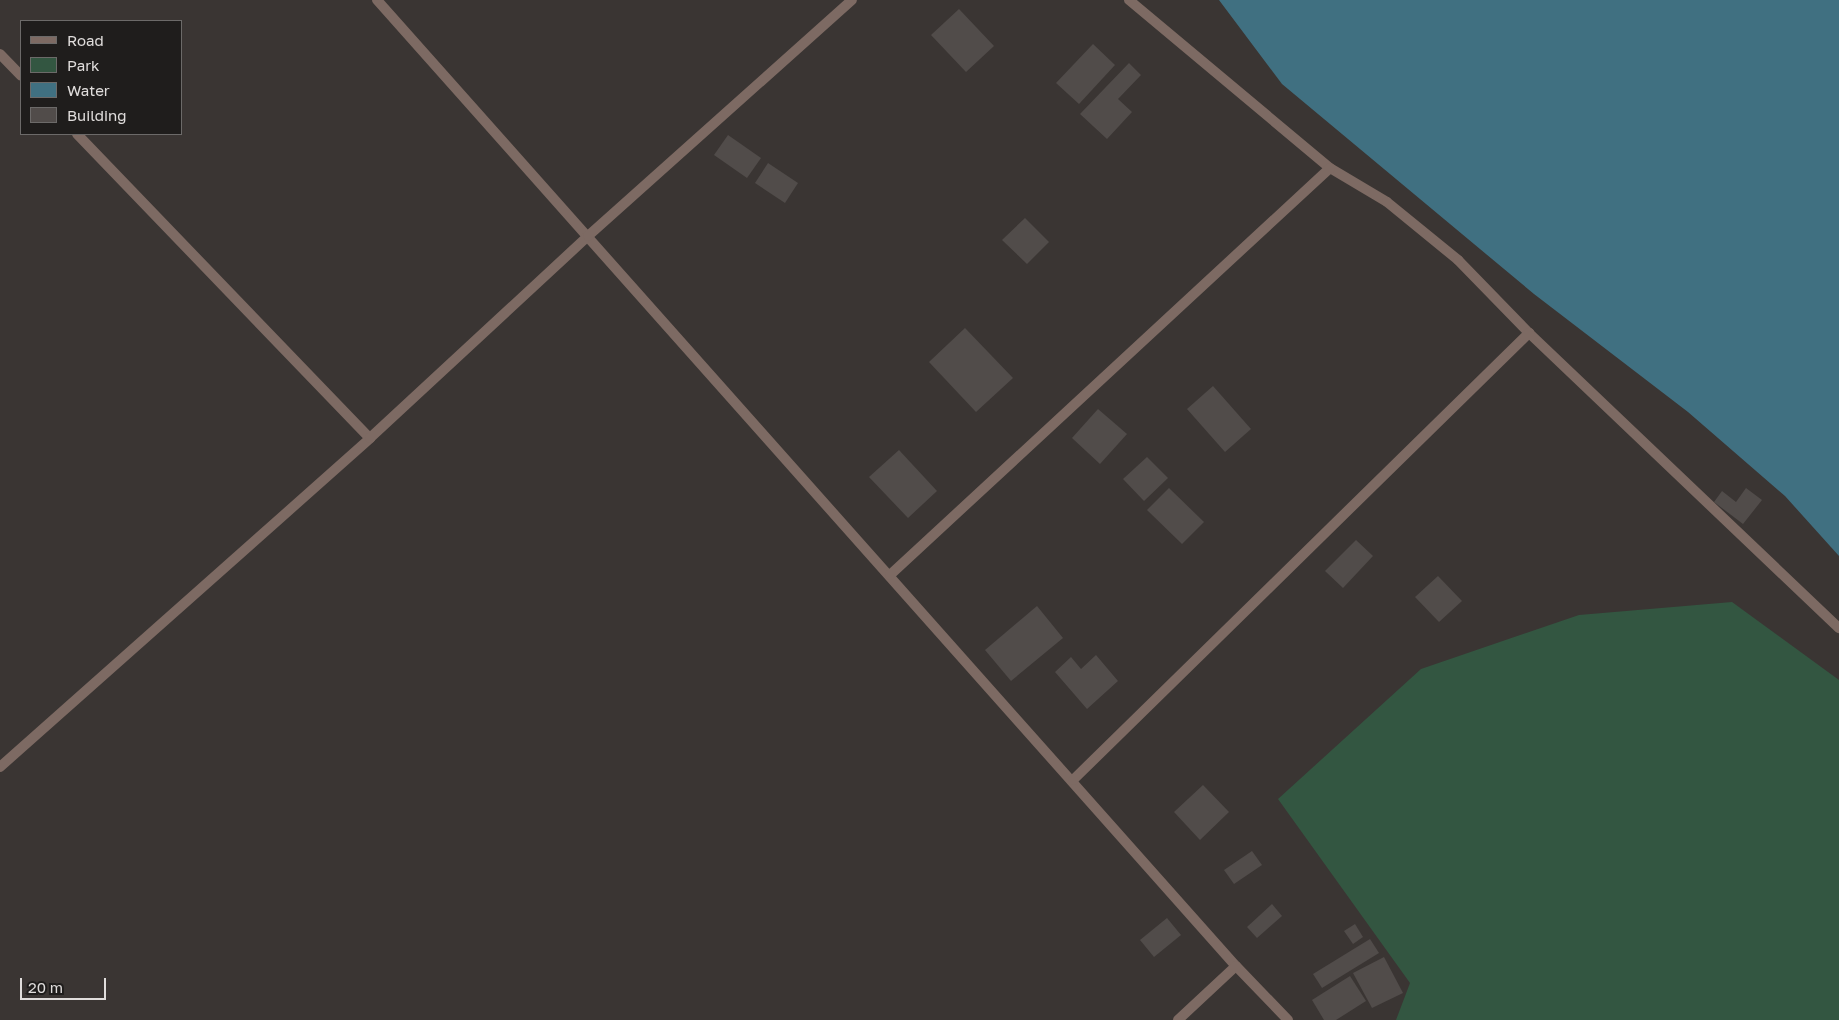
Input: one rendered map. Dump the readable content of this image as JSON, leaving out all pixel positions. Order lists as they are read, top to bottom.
{
  "legend": [
    "Road",
    "Park",
    "Water",
    "Building"
  ],
  "scale_bar": "20 m"
}
